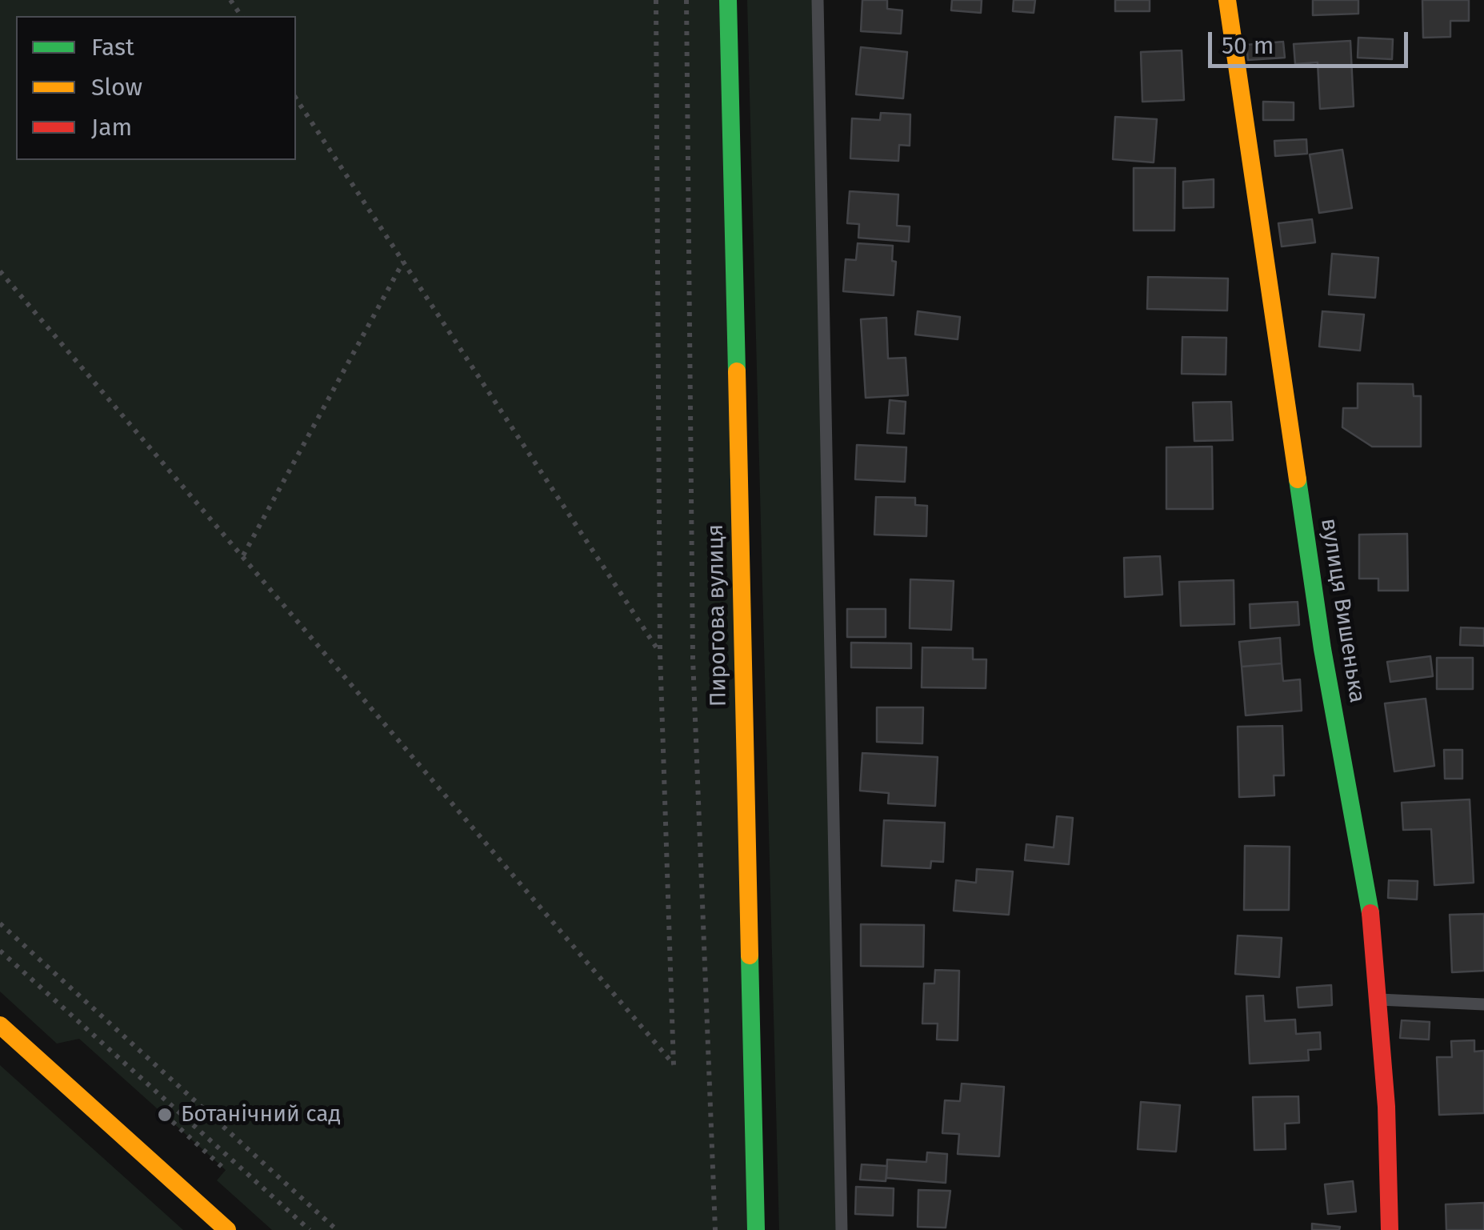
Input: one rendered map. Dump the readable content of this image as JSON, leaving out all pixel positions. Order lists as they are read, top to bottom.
{
  "streets": {
    "main road": ["вулиця Вишенька", "Пирогова вулиця"]
  },
  "places": ["Ботанічний сад"],
  "legend": ["Fast", "Slow", "Jam"],
  "scale_bar": "50 m"
}
